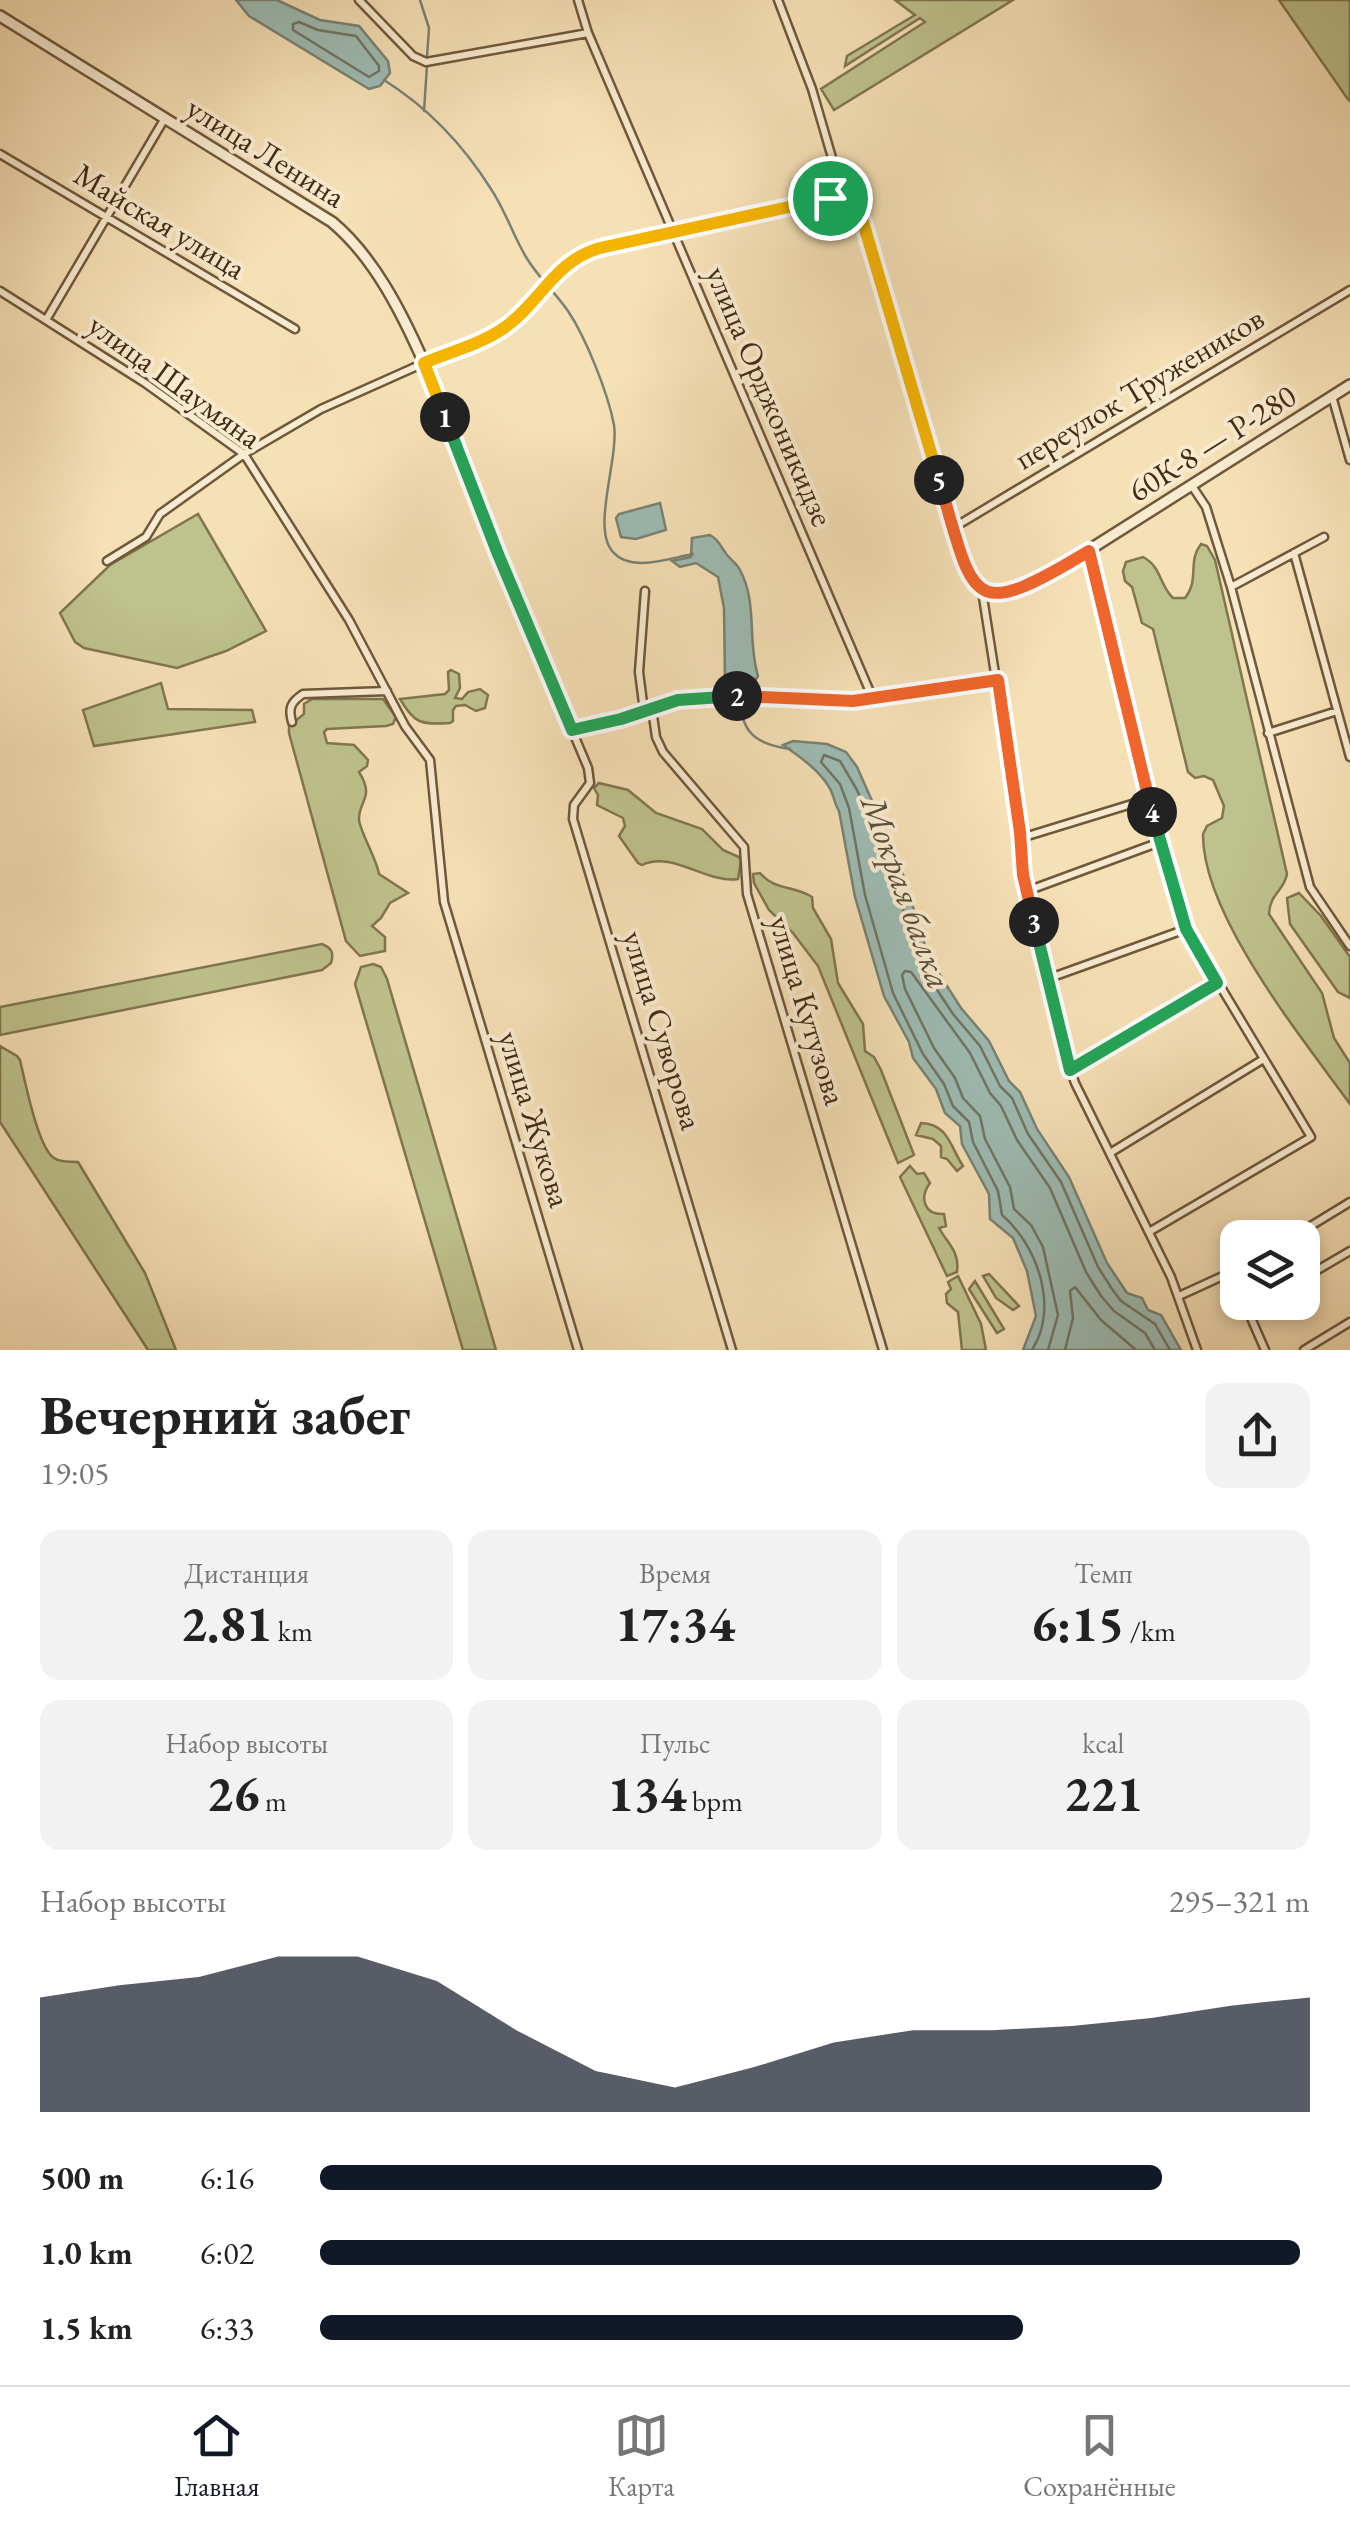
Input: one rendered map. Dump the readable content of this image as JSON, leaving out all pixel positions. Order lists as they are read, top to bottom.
{
  "streets": {
    "street": [
      "улица Ленина",
      "Майская улица",
      "улица Шаумяна",
      "переулок Тружеников",
      "улица Орджоникидзе",
      "60К-8 — Р-280",
      "улица Кутузова",
      "улица Суворова",
      "улица Жукова"
    ]
  },
  "crossings": [
    ["улица Ленина", "улица Суворова"],
    ["улица Шаумяна", "улица Жукова"]
  ],
  "water": ["Мокрая балка"],
  "page": {
    "pins": [
      "1",
      "5",
      "2",
      "4",
      "3"
    ],
    "heading": ["Вечерний забег", "19:05"],
    "stats": [
      ["Дистанция", "2.81 km"],
      ["Время", "17:34"],
      ["Темп", "6:15 /km"],
      ["Набор высоты", "26 m"],
      ["Пульс", "134 bpm"],
      ["kcal", "221"]
    ],
    "chart": ["Набор высоты", "295–321 m"],
    "list": [
      {
        "name": "500 m",
        "note": "6:16"
      },
      {
        "name": "1.0 km",
        "note": "6:02"
      },
      {
        "name": "1.5 km",
        "note": "6:33"
      }
    ],
    "tabs": ["Главная", "Карта", "Сохранённые"]
  }
}
